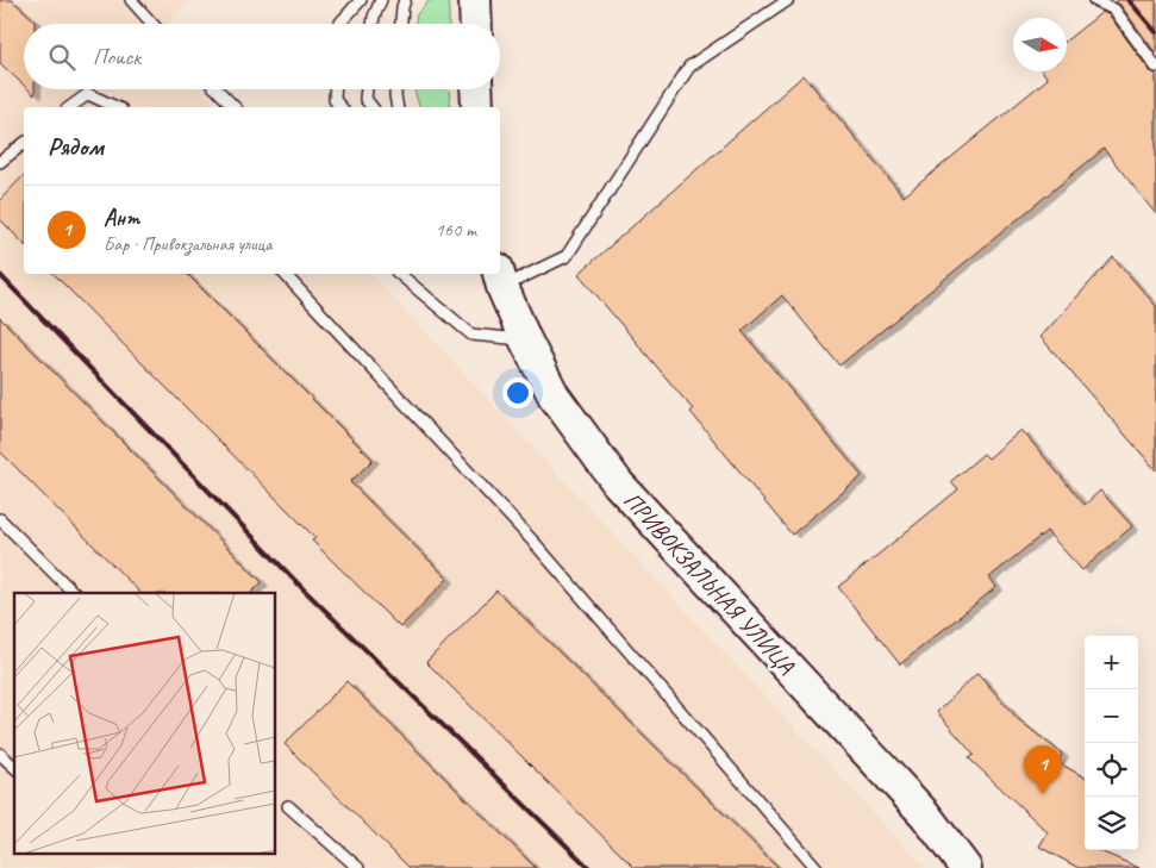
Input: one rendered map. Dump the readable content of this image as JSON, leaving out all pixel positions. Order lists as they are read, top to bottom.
{
  "streets": {
    "main road": ["ПРИВОКЗАЛЬНАЯ УЛИЦА"]
  },
  "north": "right",
  "page": {
    "search": "Поиск",
    "heading": "Рядом",
    "list": [
      {
        "mark": "1",
        "name": "Ант",
        "note": "Бар · Привокзальная улица",
        "value": "160 m"
      }
    ],
    "map_buttons": ["+", "−"],
    "pins": "1"
  }
}
